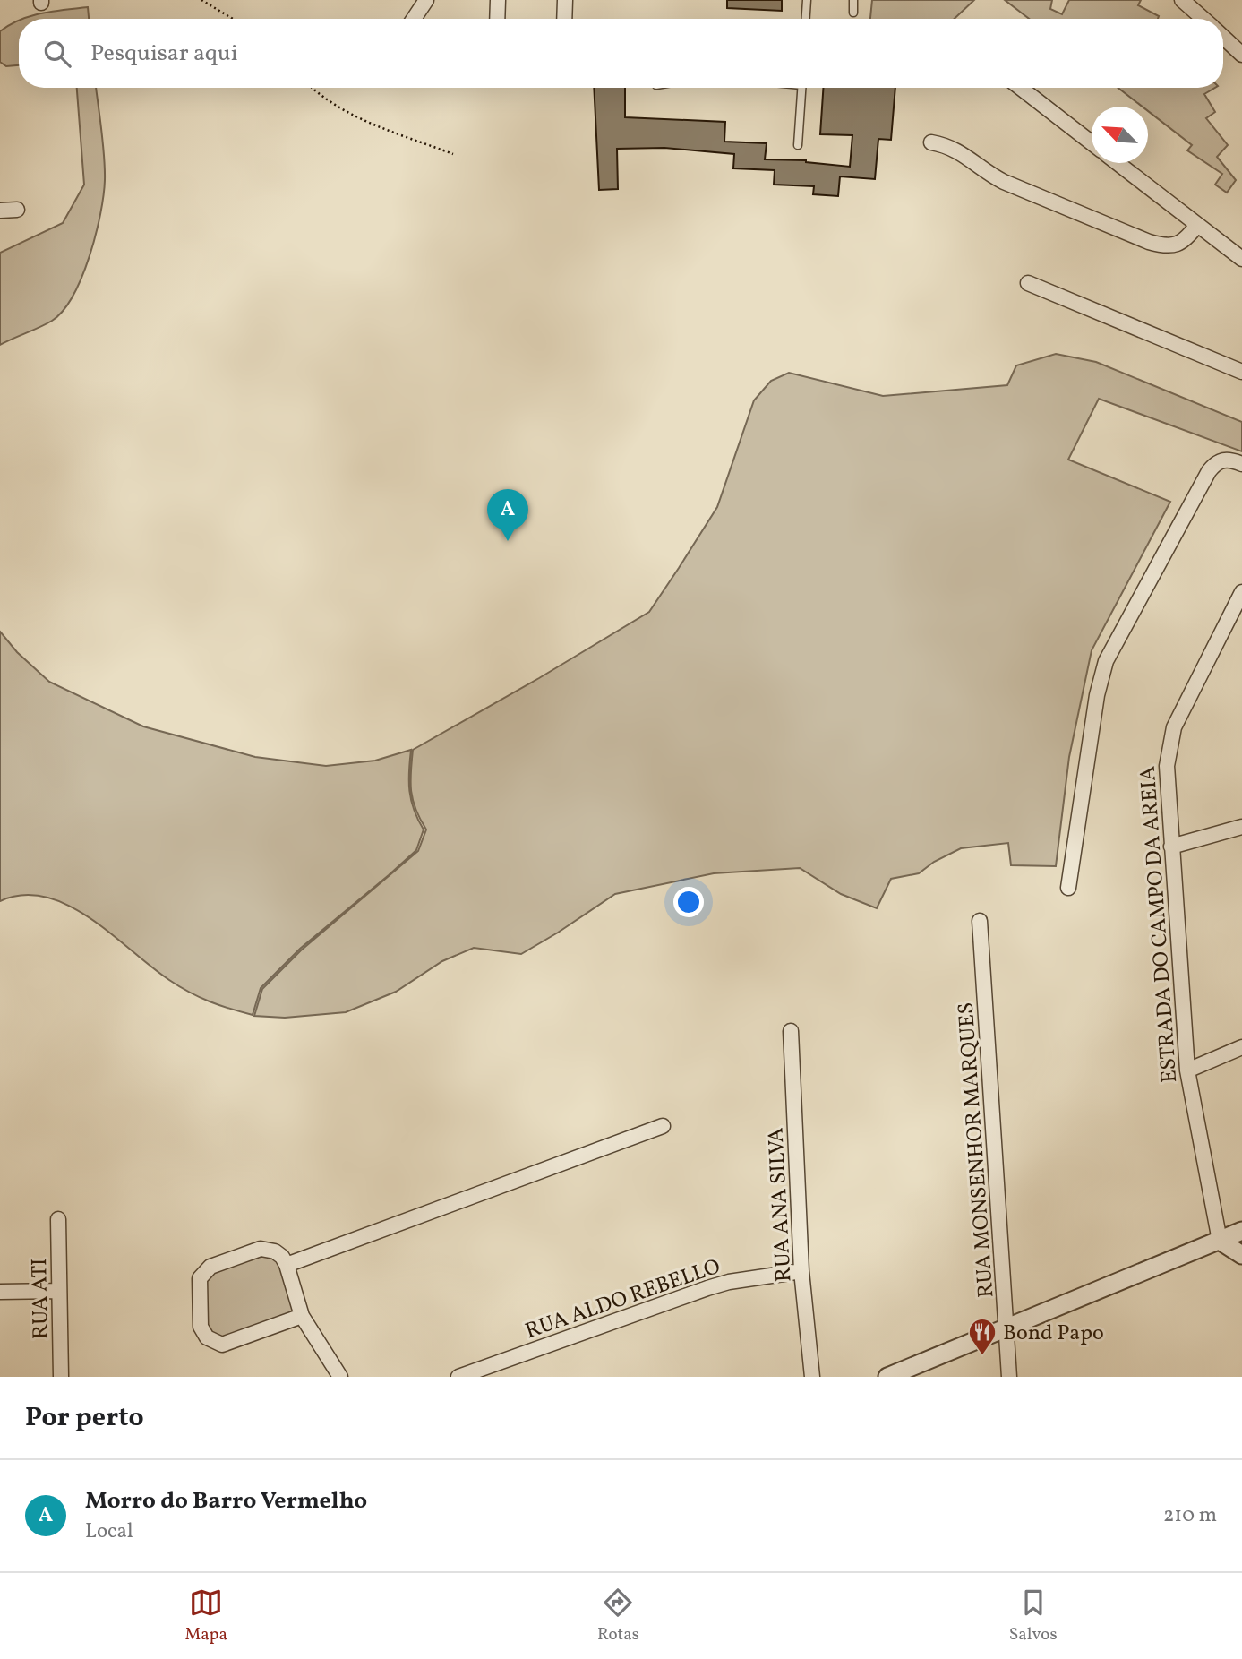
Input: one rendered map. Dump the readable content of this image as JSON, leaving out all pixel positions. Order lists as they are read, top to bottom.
{
  "streets": {
    "street": [
      "ESTRADA DO CAMPO DA AREIA",
      "RUA MONSENHOR MARQUES",
      "RUA ANA SILVA",
      "RUA ALDO REBELLO",
      "RUA ATI"
    ]
  },
  "crossings": [
    ["RUA ANA SILVA", "RUA ALDO REBELLO"]
  ],
  "places": {
    "restaurant": ["Bond Papo"]
  },
  "north": "top left",
  "page": {
    "search": "Pesquisar aqui",
    "pins": "A",
    "heading": "Por perto",
    "list": [
      {
        "mark": "A",
        "name": "Morro do Barro Vermelho",
        "note": "Local",
        "value": "210 m"
      }
    ],
    "nav": ["Mapa", "Rotas", "Salvos"]
  }
}
